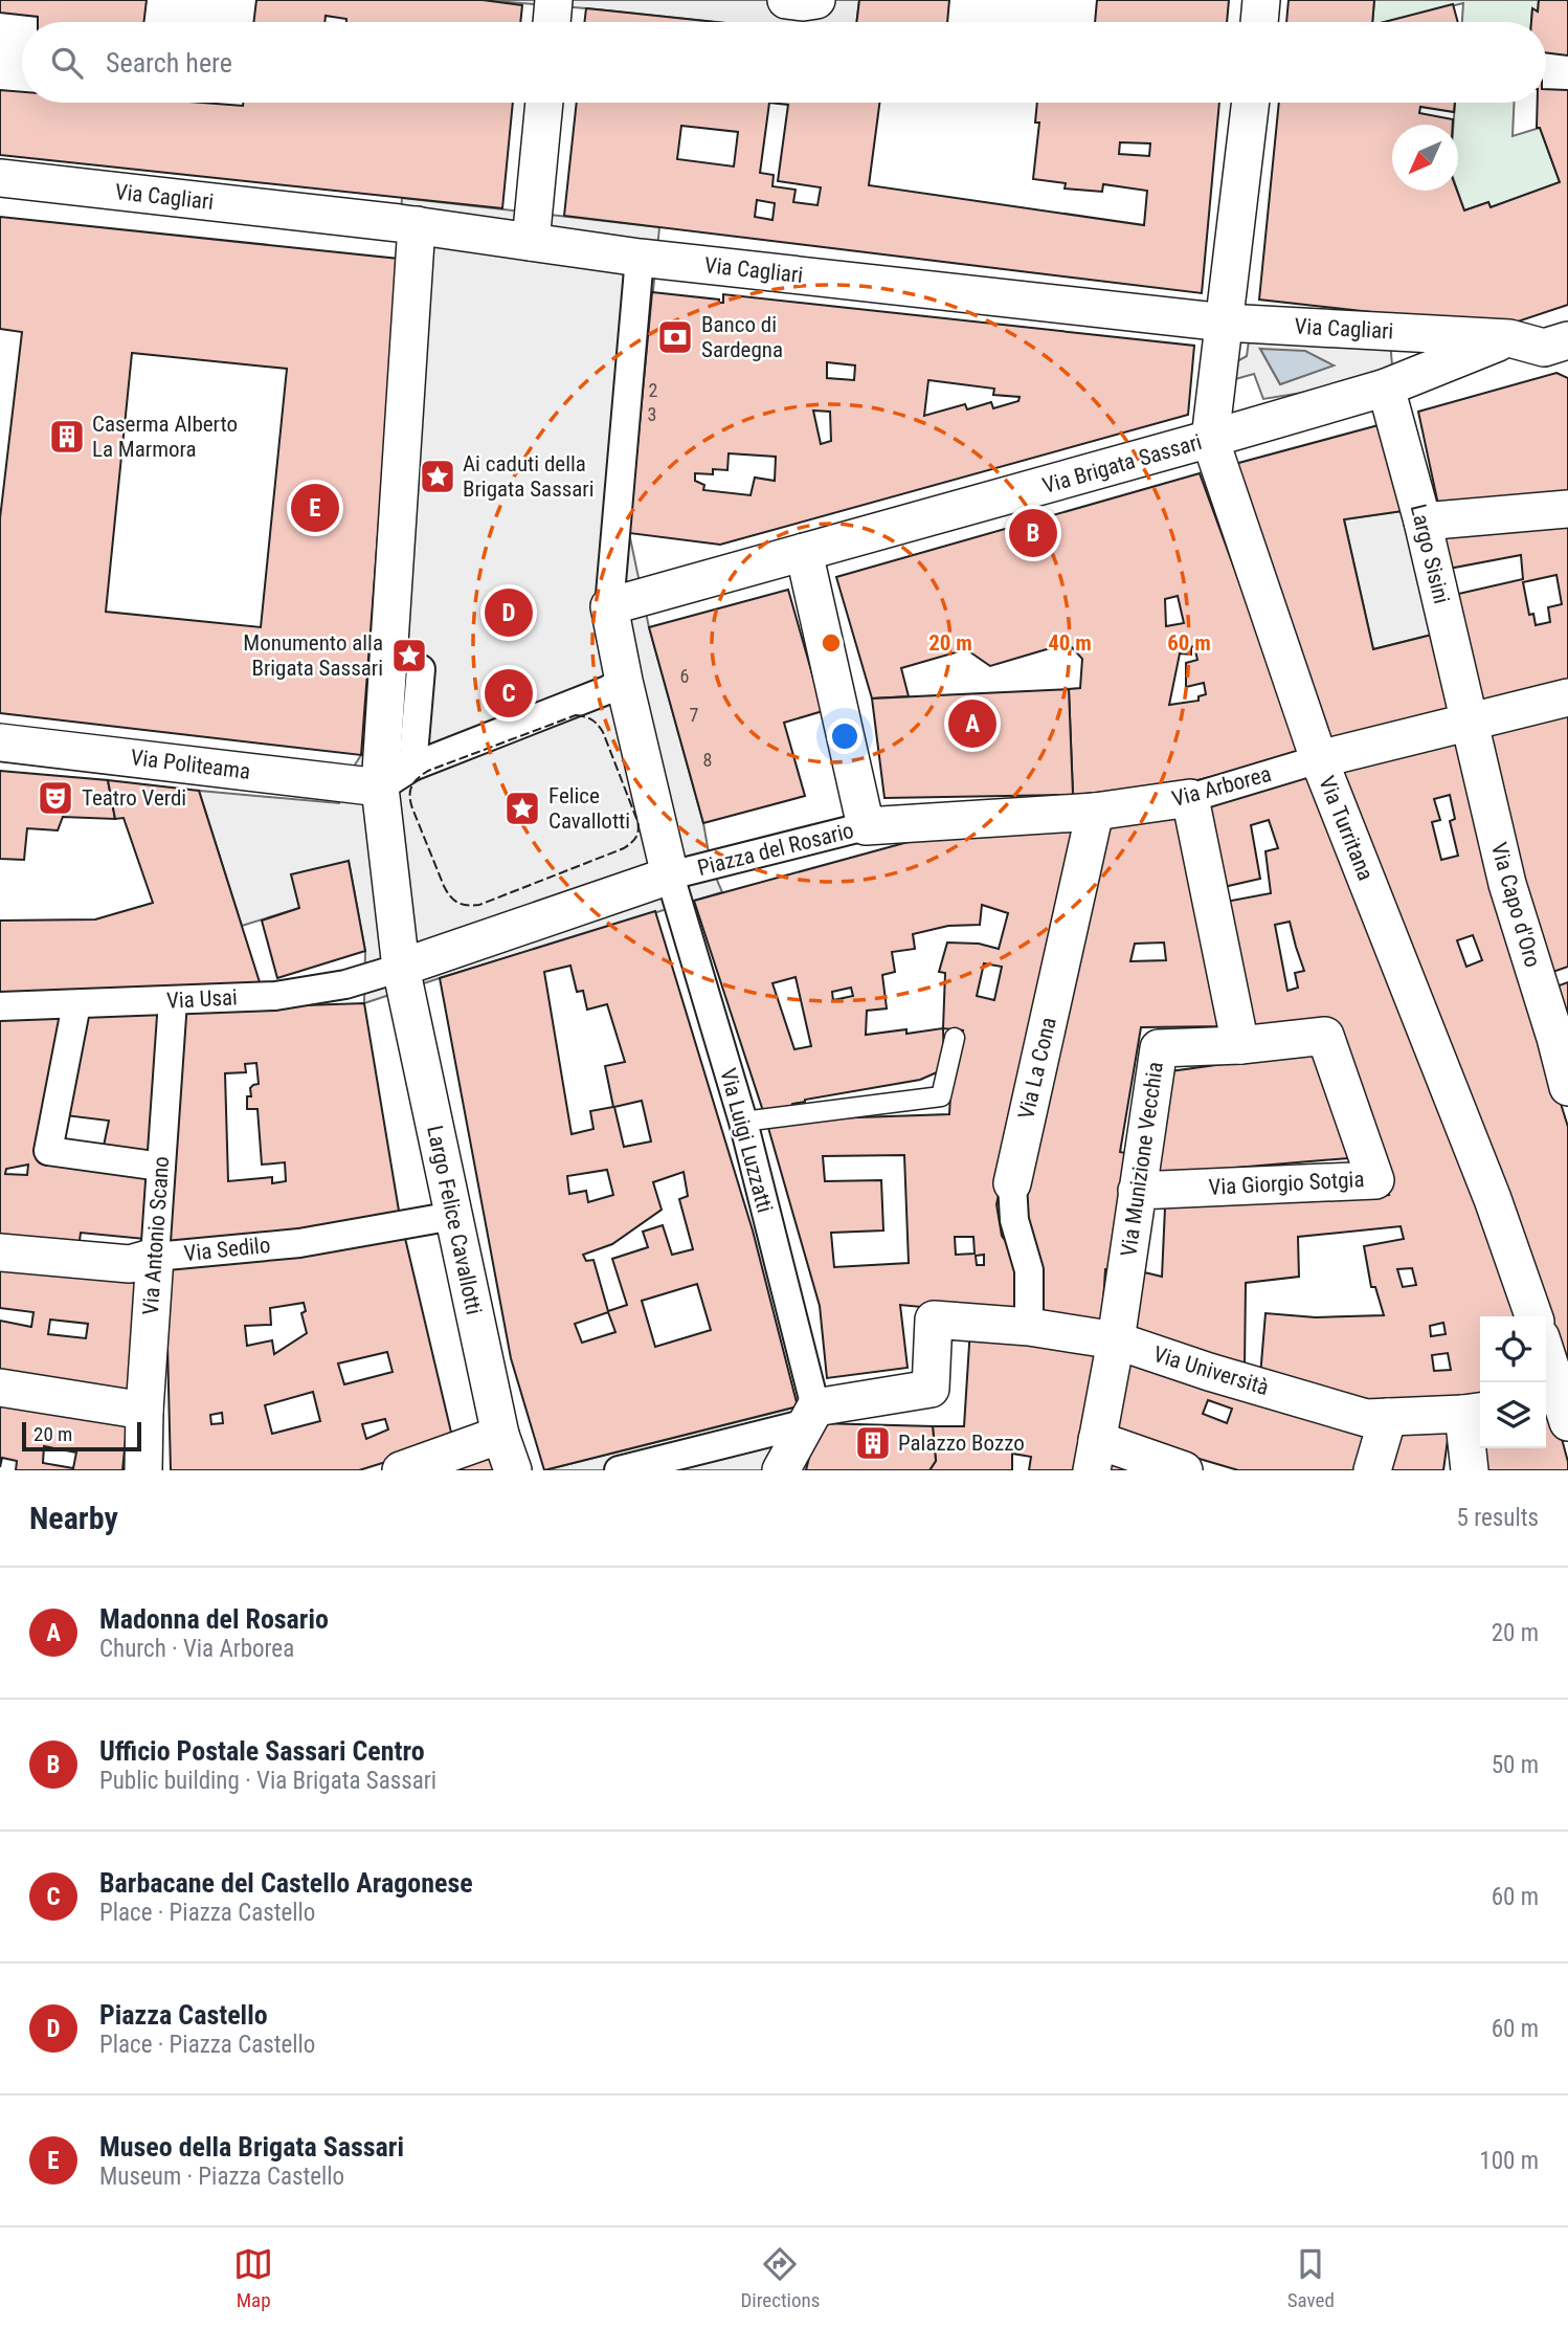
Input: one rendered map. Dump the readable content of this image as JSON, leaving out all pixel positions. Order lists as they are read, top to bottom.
{
  "streets": {
    "street": [
      "Via Cagliari",
      "Via Brigata Sassari",
      "Largo Sisini",
      "Via Politeama",
      "Via Arborea",
      "Via Turritana",
      "Piazza del Rosario",
      "Via Capo d'Oro",
      "Via Usai",
      "Via La Cona",
      "Via Luigi Luzzatti",
      "Via Munizione Vecchia",
      "Via Giorgio Sotgia",
      "Largo Felice Cavallotti",
      "Via Antonio Scano",
      "Via Sedilo",
      "Via Università"
    ]
  },
  "crossings": [
    ["Via Cagliari", "Via Brigata Sassari"],
    ["Via Cagliari", "Via Turritana"],
    ["Via Cagliari", "Largo Felice Cavallotti"],
    ["Via Brigata Sassari", "Largo Sisini"],
    ["Via Brigata Sassari", "Via Turritana"],
    ["Via Brigata Sassari", "Piazza del Rosario"],
    ["Largo Sisini", "Via Arborea"],
    ["Largo Sisini", "Via Capo d'Oro"],
    ["Via Politeama", "Largo Felice Cavallotti"],
    ["Via Arborea", "Via Turritana"],
    ["Via Arborea", "Piazza del Rosario"],
    ["Via Arborea", "Via Capo d'Oro"],
    ["Via Arborea", "Via La Cona"],
    ["Piazza del Rosario", "Via Luigi Luzzatti"],
    ["Via Usai", "Largo Felice Cavallotti"],
    ["Via Usai", "Via Antonio Scano"],
    ["Via La Cona", "Via Università"],
    ["Via Luigi Luzzatti", "Via Università"],
    ["Via Munizione Vecchia", "Via Giorgio Sotgia"],
    ["Via Munizione Vecchia", "Via Università"],
    ["Largo Felice Cavallotti", "Via Sedilo"],
    ["Via Antonio Scano", "Via Sedilo"]
  ],
  "places": {
    "bank": ["Banco di Sardegna"],
    "building": ["Caserma Alberto La Marmora", "Palazzo Bozzo"],
    "place": ["Ai caduti della Brigata Sassari", "Monumento alla Brigata Sassari", "Felice Cavallotti"],
    "theatre": ["Teatro Verdi"]
  },
  "house_numbers": [
    "2",
    "3",
    "6",
    "7",
    "8"
  ],
  "scale_bar": "20 m",
  "north": "bottom left",
  "page": {
    "search": "Search here",
    "pins": [
      "E",
      "B",
      "D",
      "C",
      "A"
    ],
    "scale": "20 m",
    "heading": ["Nearby", "5 results"],
    "list": [
      {
        "mark": "A",
        "name": "Madonna del Rosario",
        "note": "Church · Via Arborea",
        "value": "20 m"
      },
      {
        "mark": "B",
        "name": "Ufficio Postale Sassari Centro",
        "note": "Public building · Via Brigata Sassari",
        "value": "50 m"
      },
      {
        "mark": "C",
        "name": "Barbacane del Castello Aragonese",
        "note": "Place · Piazza Castello",
        "value": "60 m"
      },
      {
        "mark": "D",
        "name": "Piazza Castello",
        "note": "Place · Piazza Castello",
        "value": "60 m"
      },
      {
        "mark": "E",
        "name": "Museo della Brigata Sassari",
        "note": "Museum · Piazza Castello",
        "value": "100 m"
      }
    ],
    "nav": ["Map", "Directions", "Saved"]
  },
  "rings": ["20 m", "40 m", "60 m"]
}
